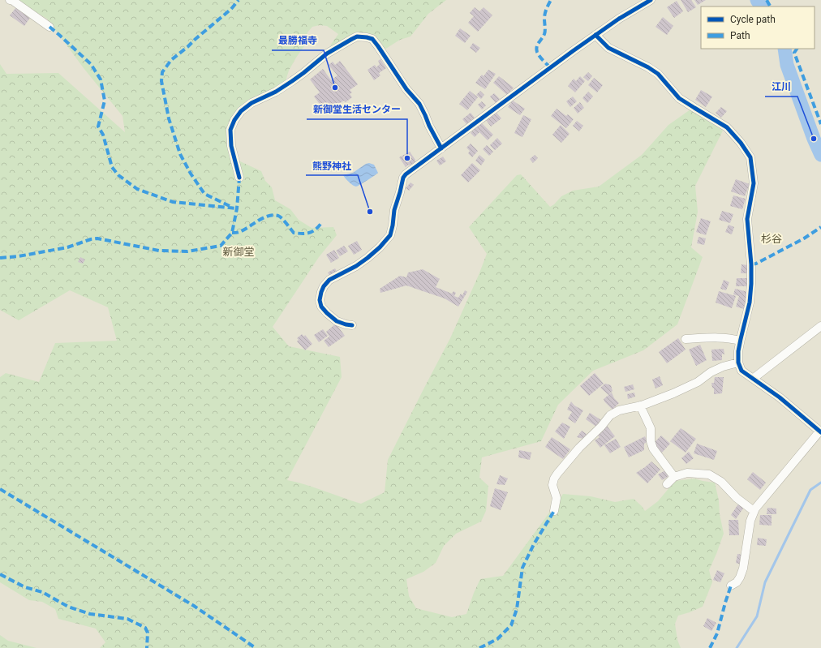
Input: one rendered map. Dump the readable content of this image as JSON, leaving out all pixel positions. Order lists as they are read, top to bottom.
{
  "districts": ["杉谷", "新御堂"],
  "places": [
    "最勝福寺",
    "江川",
    "新御堂生活センター",
    "熊野神社"
  ],
  "legend": ["Cycle path", "Path"]
}
